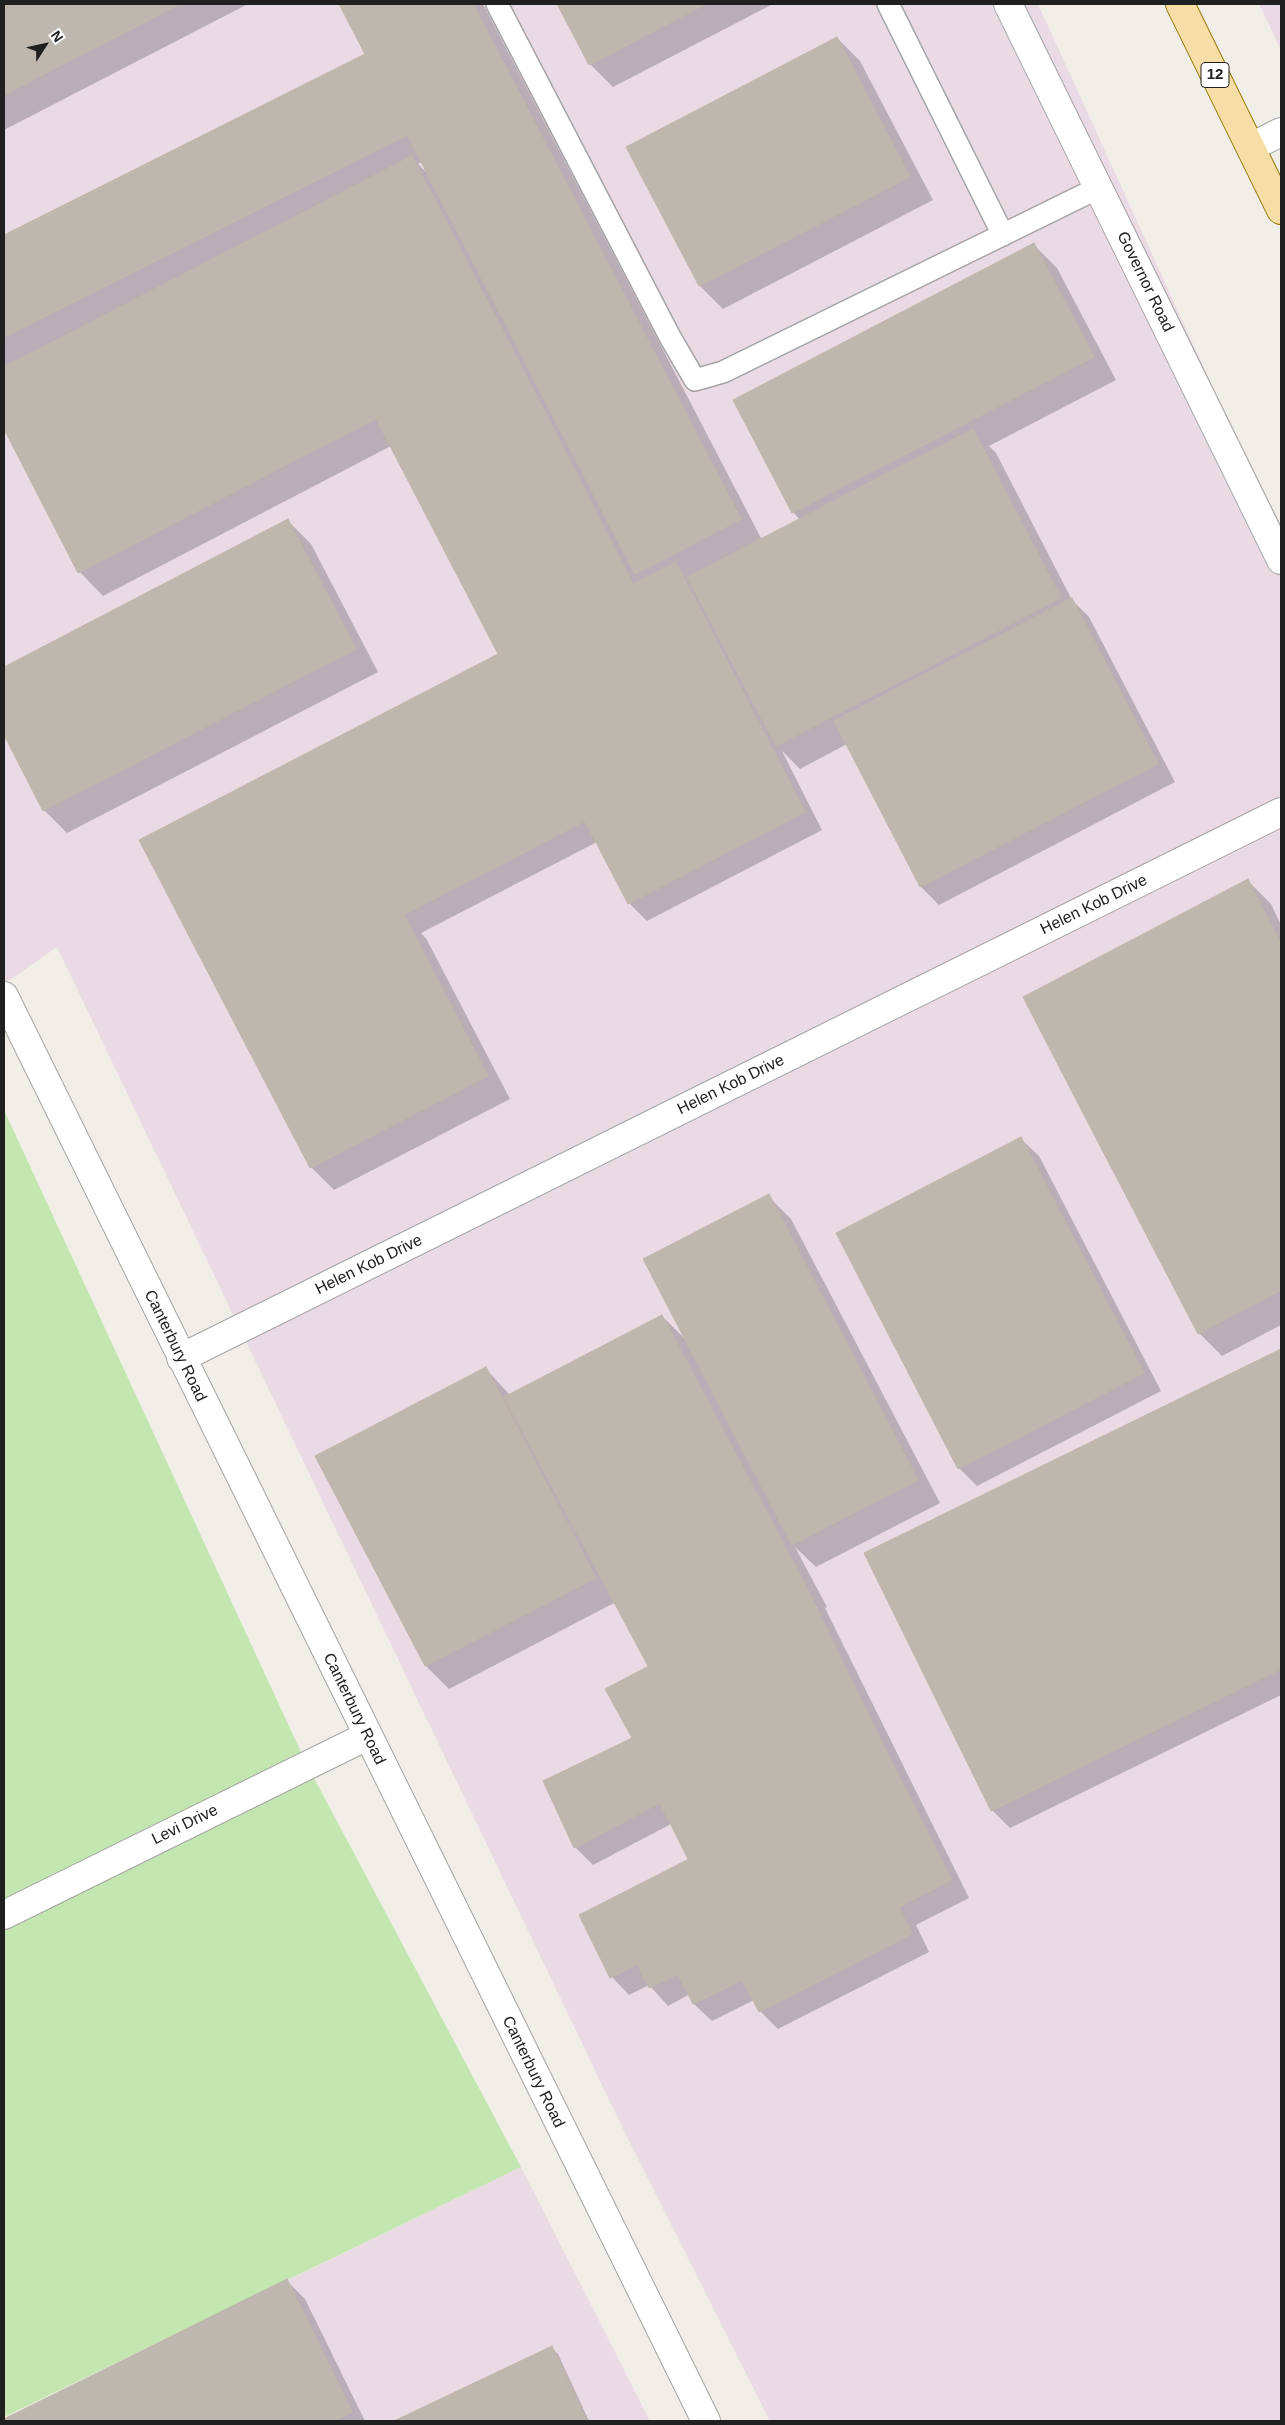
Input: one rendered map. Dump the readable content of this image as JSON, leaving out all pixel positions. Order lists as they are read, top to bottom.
{
  "streets": {
    "main road": ["12"],
    "street": [
      "Governor Road",
      "Helen Kob Drive",
      "Canterbury Road",
      "Levi Drive"
    ]
  },
  "crossings": [
    ["Helen Kob Drive", "Canterbury Road"],
    ["Canterbury Road", "Levi Drive"]
  ],
  "north": "top right"
}
